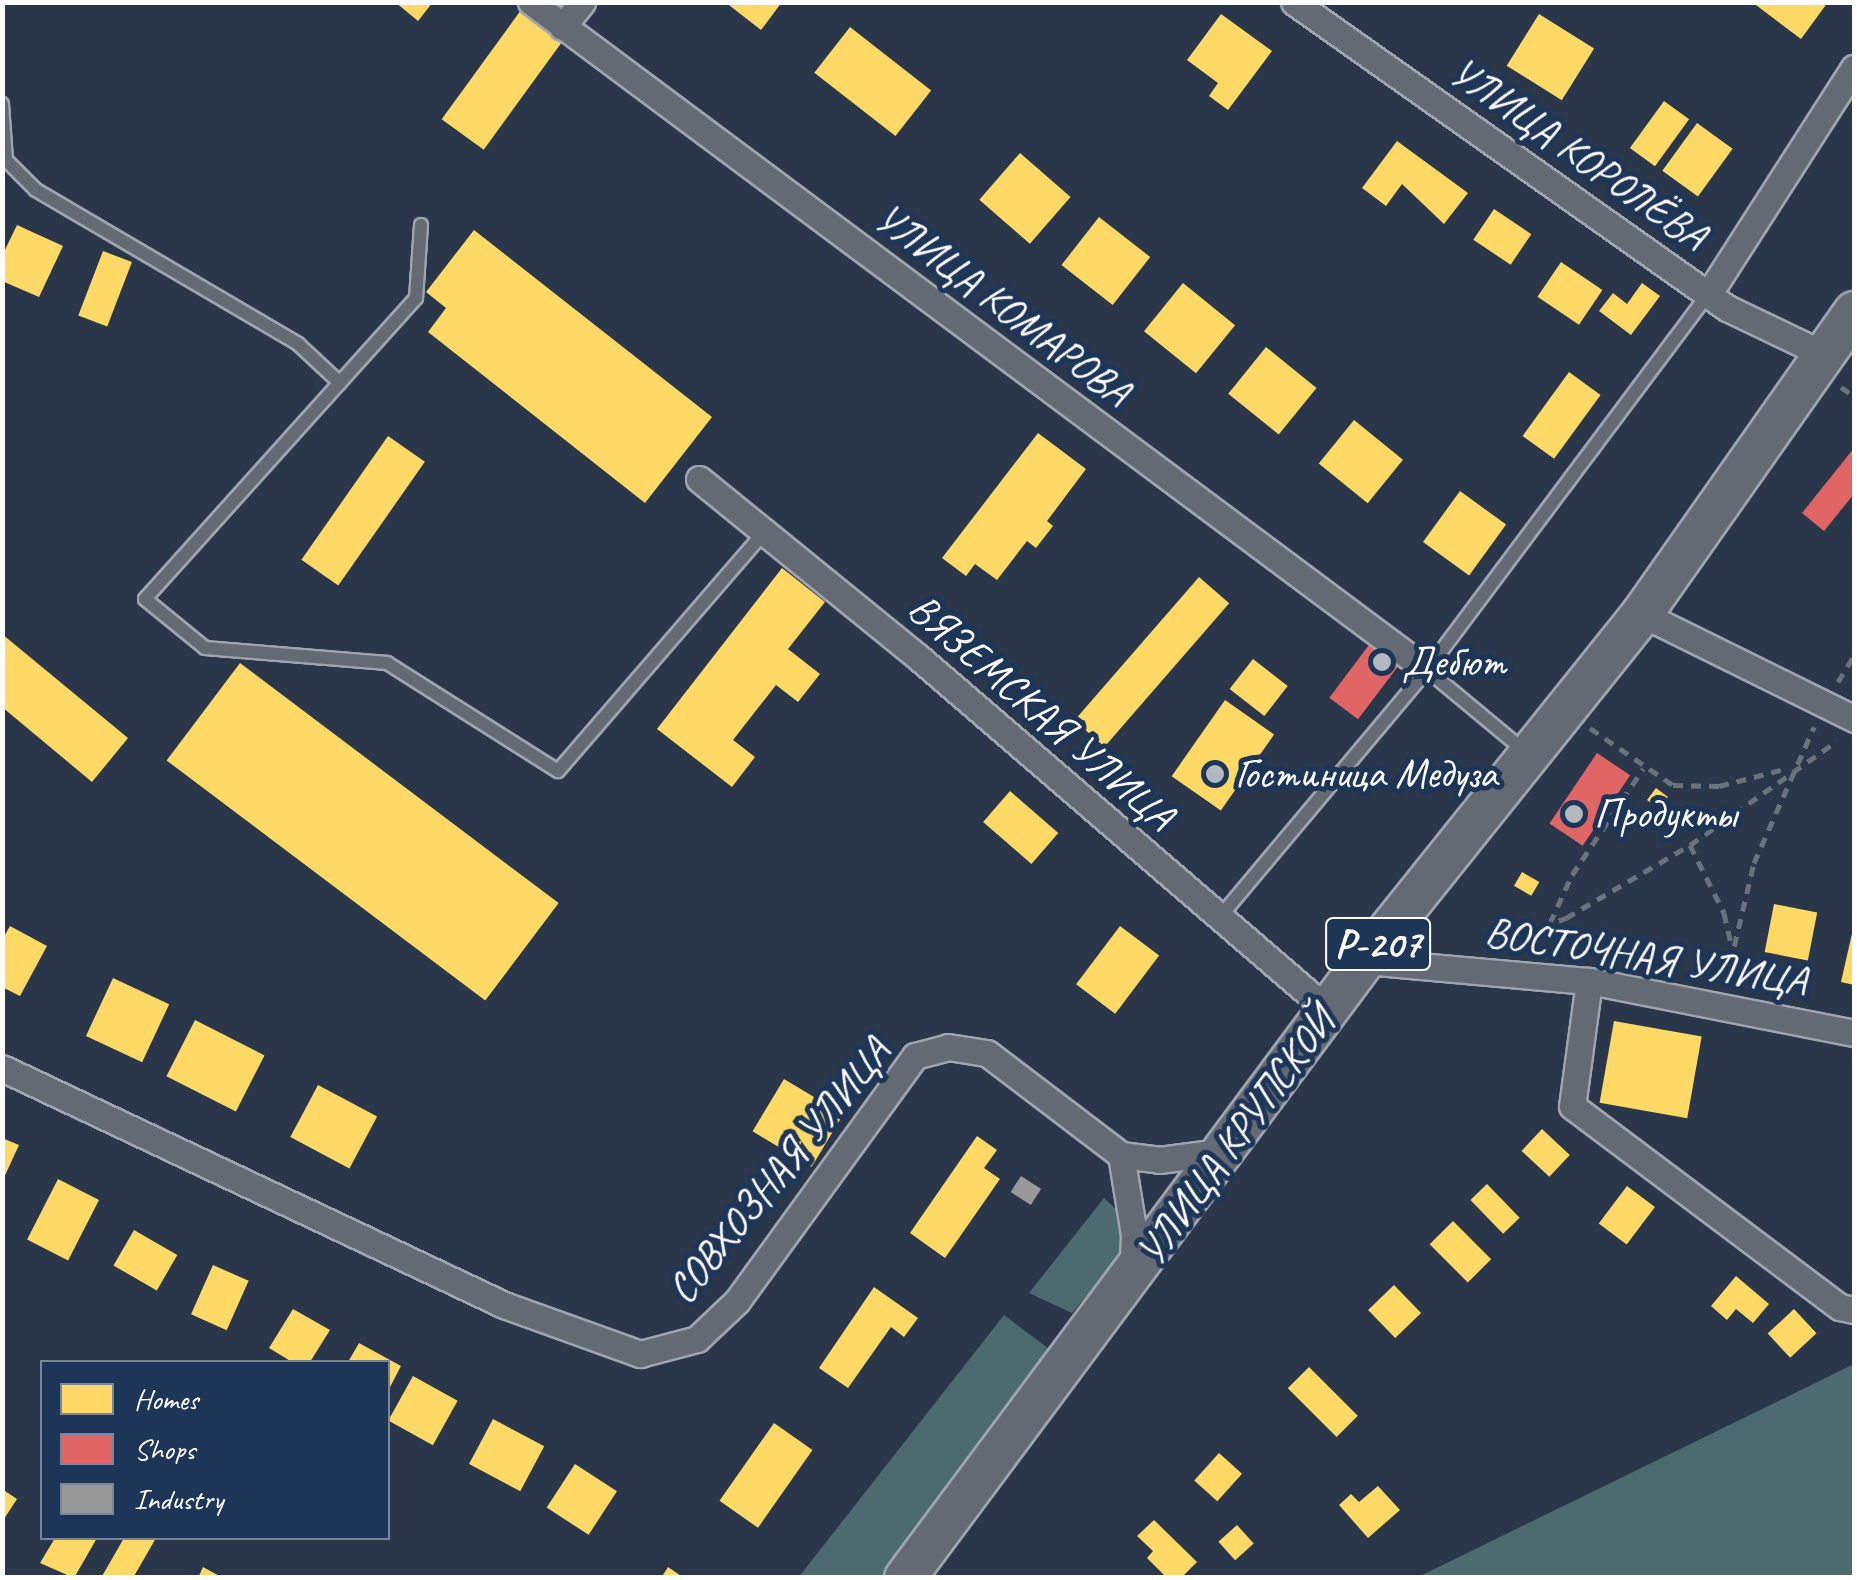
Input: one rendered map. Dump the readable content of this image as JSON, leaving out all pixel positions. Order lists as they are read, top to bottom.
{
  "streets": {
    "main road": ["Р-207", "УЛИЦА КРУПСКОЙ"],
    "street": [
      "УЛИЦА КОРОЛЁВА",
      "УЛИЦА КОМАРОВА",
      "ВЯЗЕМСКАЯ УЛИЦА",
      "ВОСТОЧНАЯ УЛИЦА",
      "СОВХОЗНАЯ УЛИЦА"
    ]
  },
  "crossings": [
    ["УЛИЦА КОРОЛЁВА", "УЛИЦА КРУПСКОЙ"],
    ["ВЯЗЕМСКАЯ УЛИЦА", "УЛИЦА КРУПСКОЙ"],
    ["ВОСТОЧНАЯ УЛИЦА", "УЛИЦА КРУПСКОЙ"]
  ],
  "places": ["Дебют", "Гостиница Медуза", "Продукты"],
  "legend": ["Homes", "Shops", "Industry"]
}
